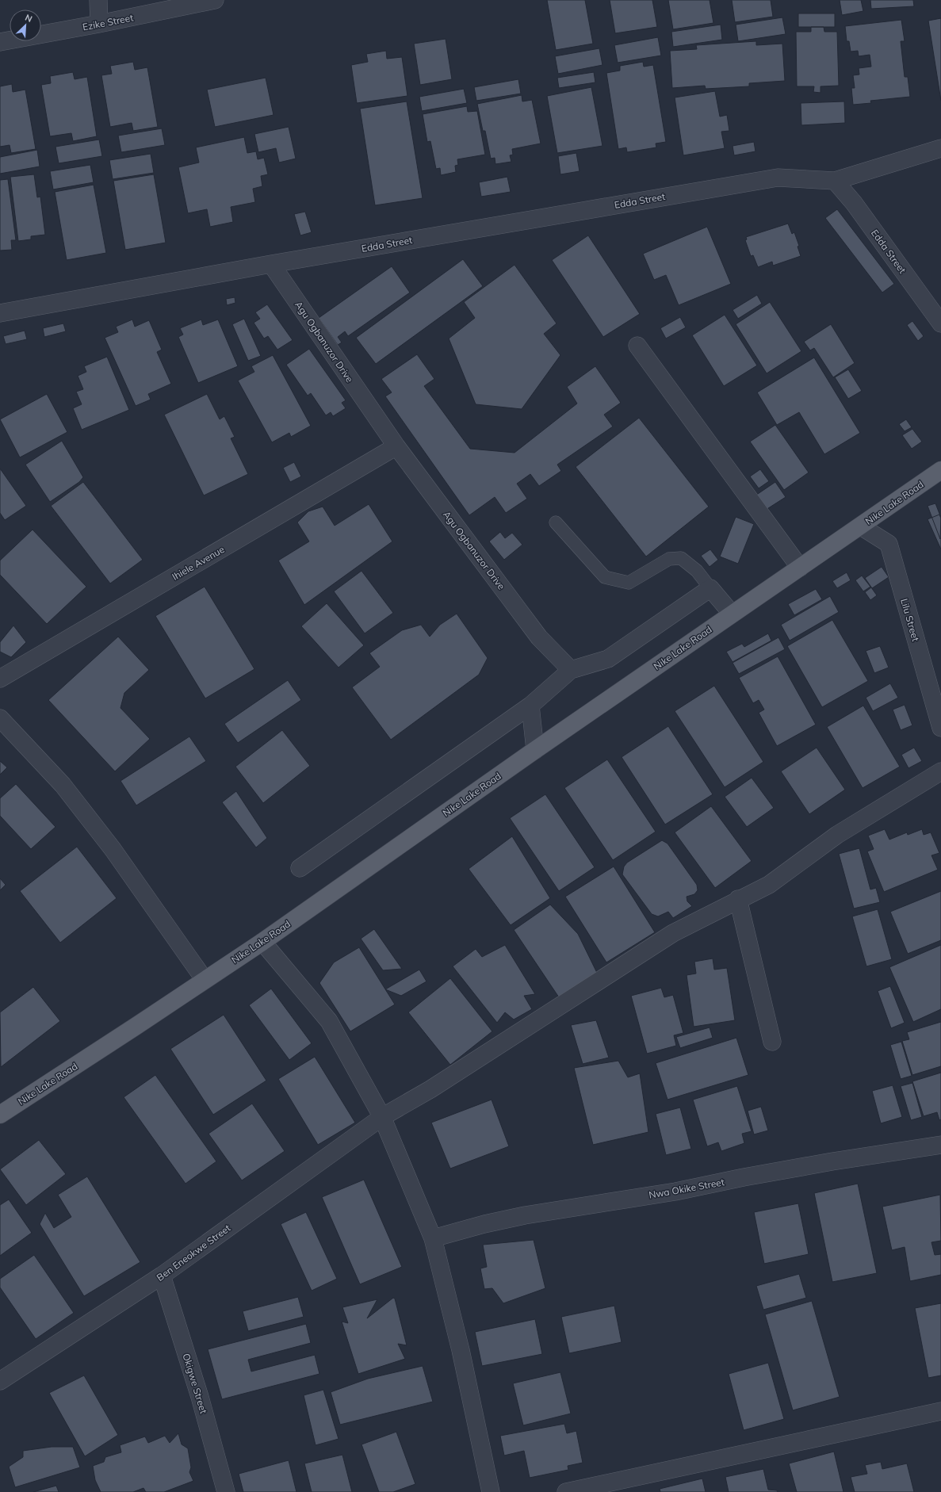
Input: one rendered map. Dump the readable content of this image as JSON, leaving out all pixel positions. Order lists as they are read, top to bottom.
{
  "streets": {
    "main road": ["Nike Lake Road"],
    "street": [
      "Ezike Street",
      "Edda Street",
      "Agu Ogbanuzor Drive",
      "Ihiele Avenue",
      "Lilu Street",
      "Nwa Okike Street",
      "Ben Eneokwe Street",
      "Okigwe Street"
    ]
  },
  "crossings": [
    ["Edda Street", "Agu Ogbanuzor Drive"],
    ["Agu Ogbanuzor Drive", "Ihiele Avenue"],
    ["Nike Lake Road", "Lilu Street"],
    ["Ben Eneokwe Street", "Okigwe Street"]
  ],
  "north": "top right"
}
